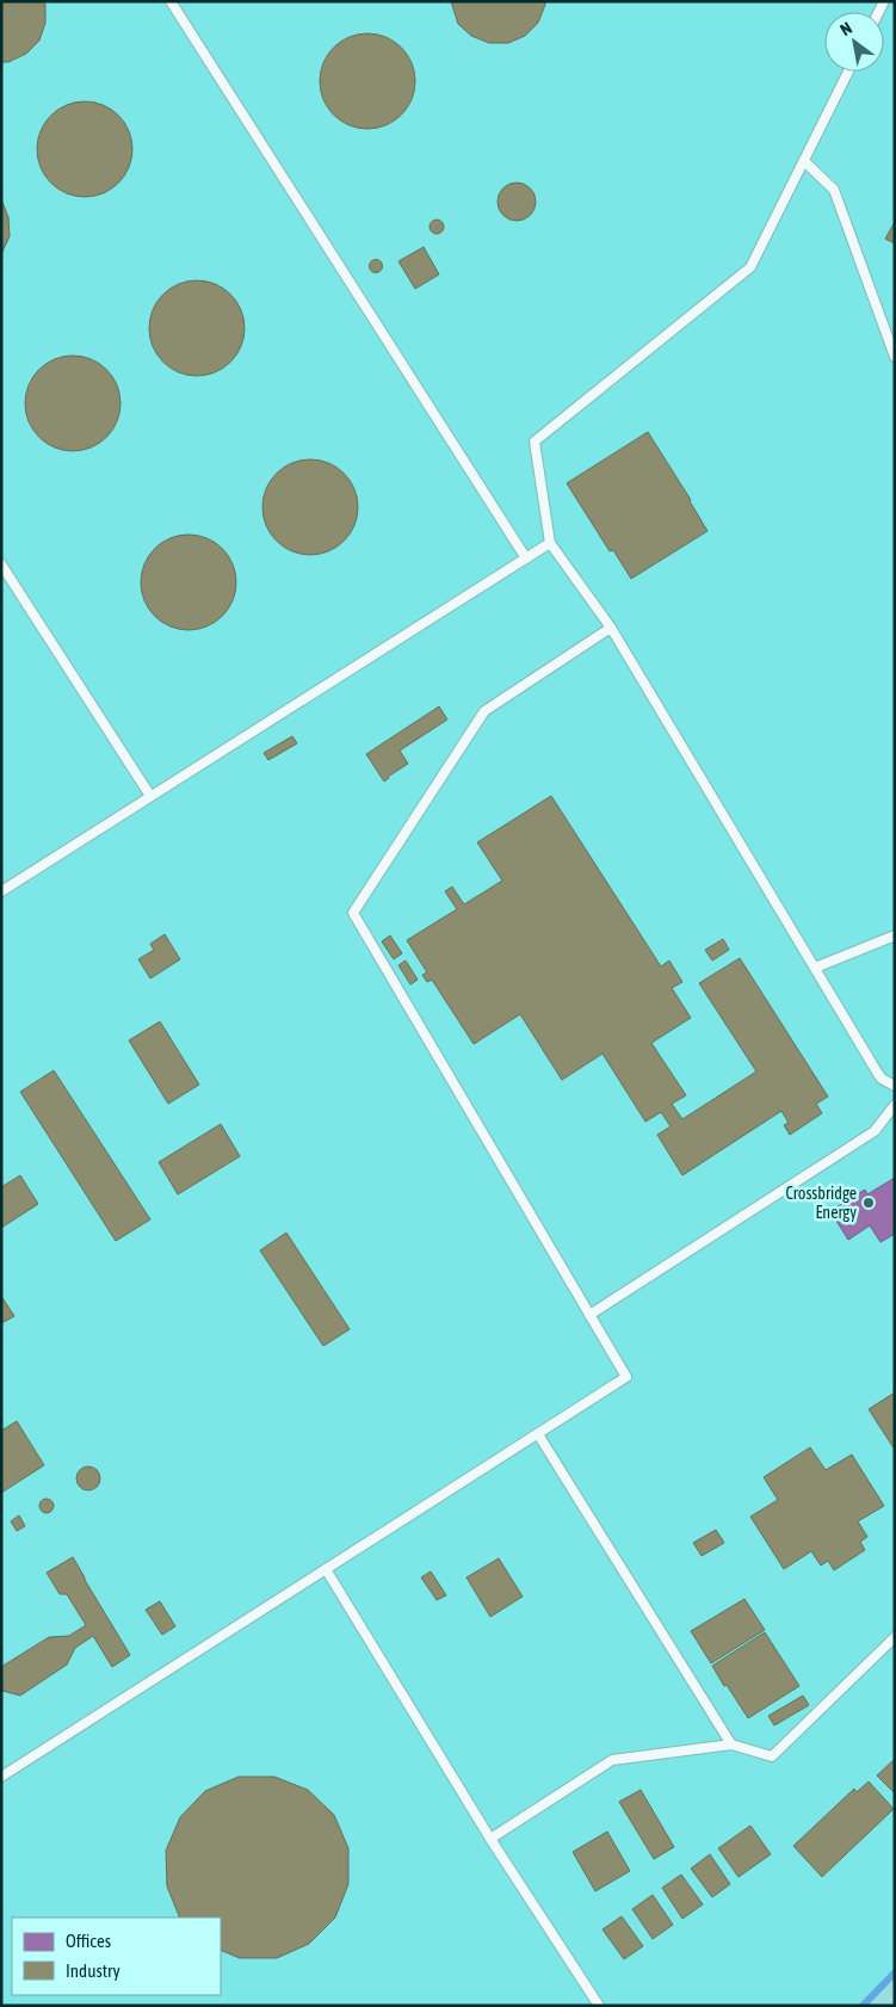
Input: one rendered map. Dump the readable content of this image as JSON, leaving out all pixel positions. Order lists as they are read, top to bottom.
{
  "places": ["Crossbridge Energy"],
  "legend": ["Offices", "Industry"],
  "north": "top left"
}
